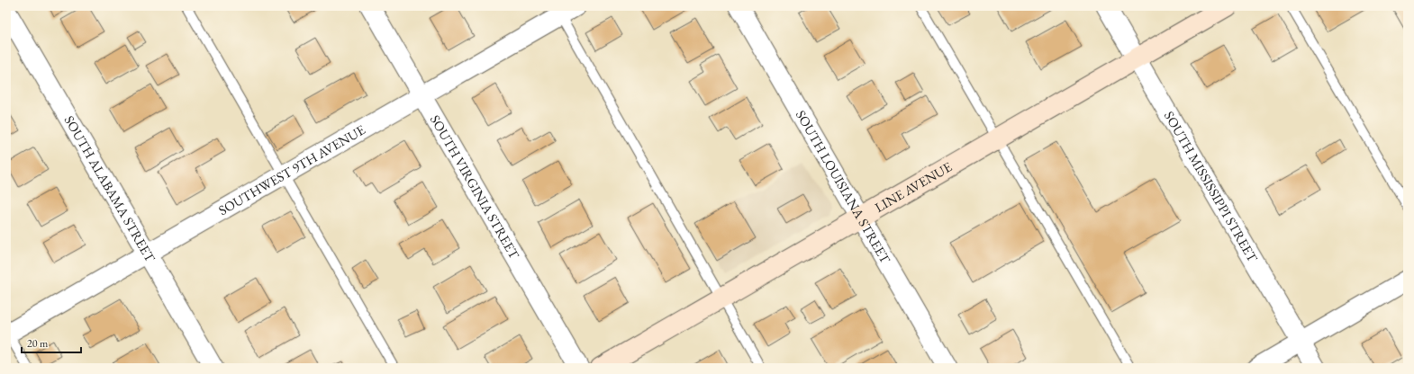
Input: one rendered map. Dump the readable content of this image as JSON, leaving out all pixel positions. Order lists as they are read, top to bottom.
{
  "streets": {
    "main road": ["LINE AVENUE"],
    "street": [
      "SOUTHWEST 9TH AVENUE",
      "SOUTH VIRGINIA STREET",
      "SOUTH LOUISIANA STREET",
      "SOUTH MISSISSIPPI STREET",
      "SOUTH ALABAMA STREET"
    ]
  },
  "crossings": [
    ["SOUTHWEST 9TH AVENUE", "SOUTH VIRGINIA STREET"],
    ["SOUTHWEST 9TH AVENUE", "SOUTH ALABAMA STREET"],
    ["SOUTH LOUISIANA STREET", "LINE AVENUE"],
    ["LINE AVENUE", "SOUTH MISSISSIPPI STREET"]
  ],
  "scale_bar": "20 m"
}
